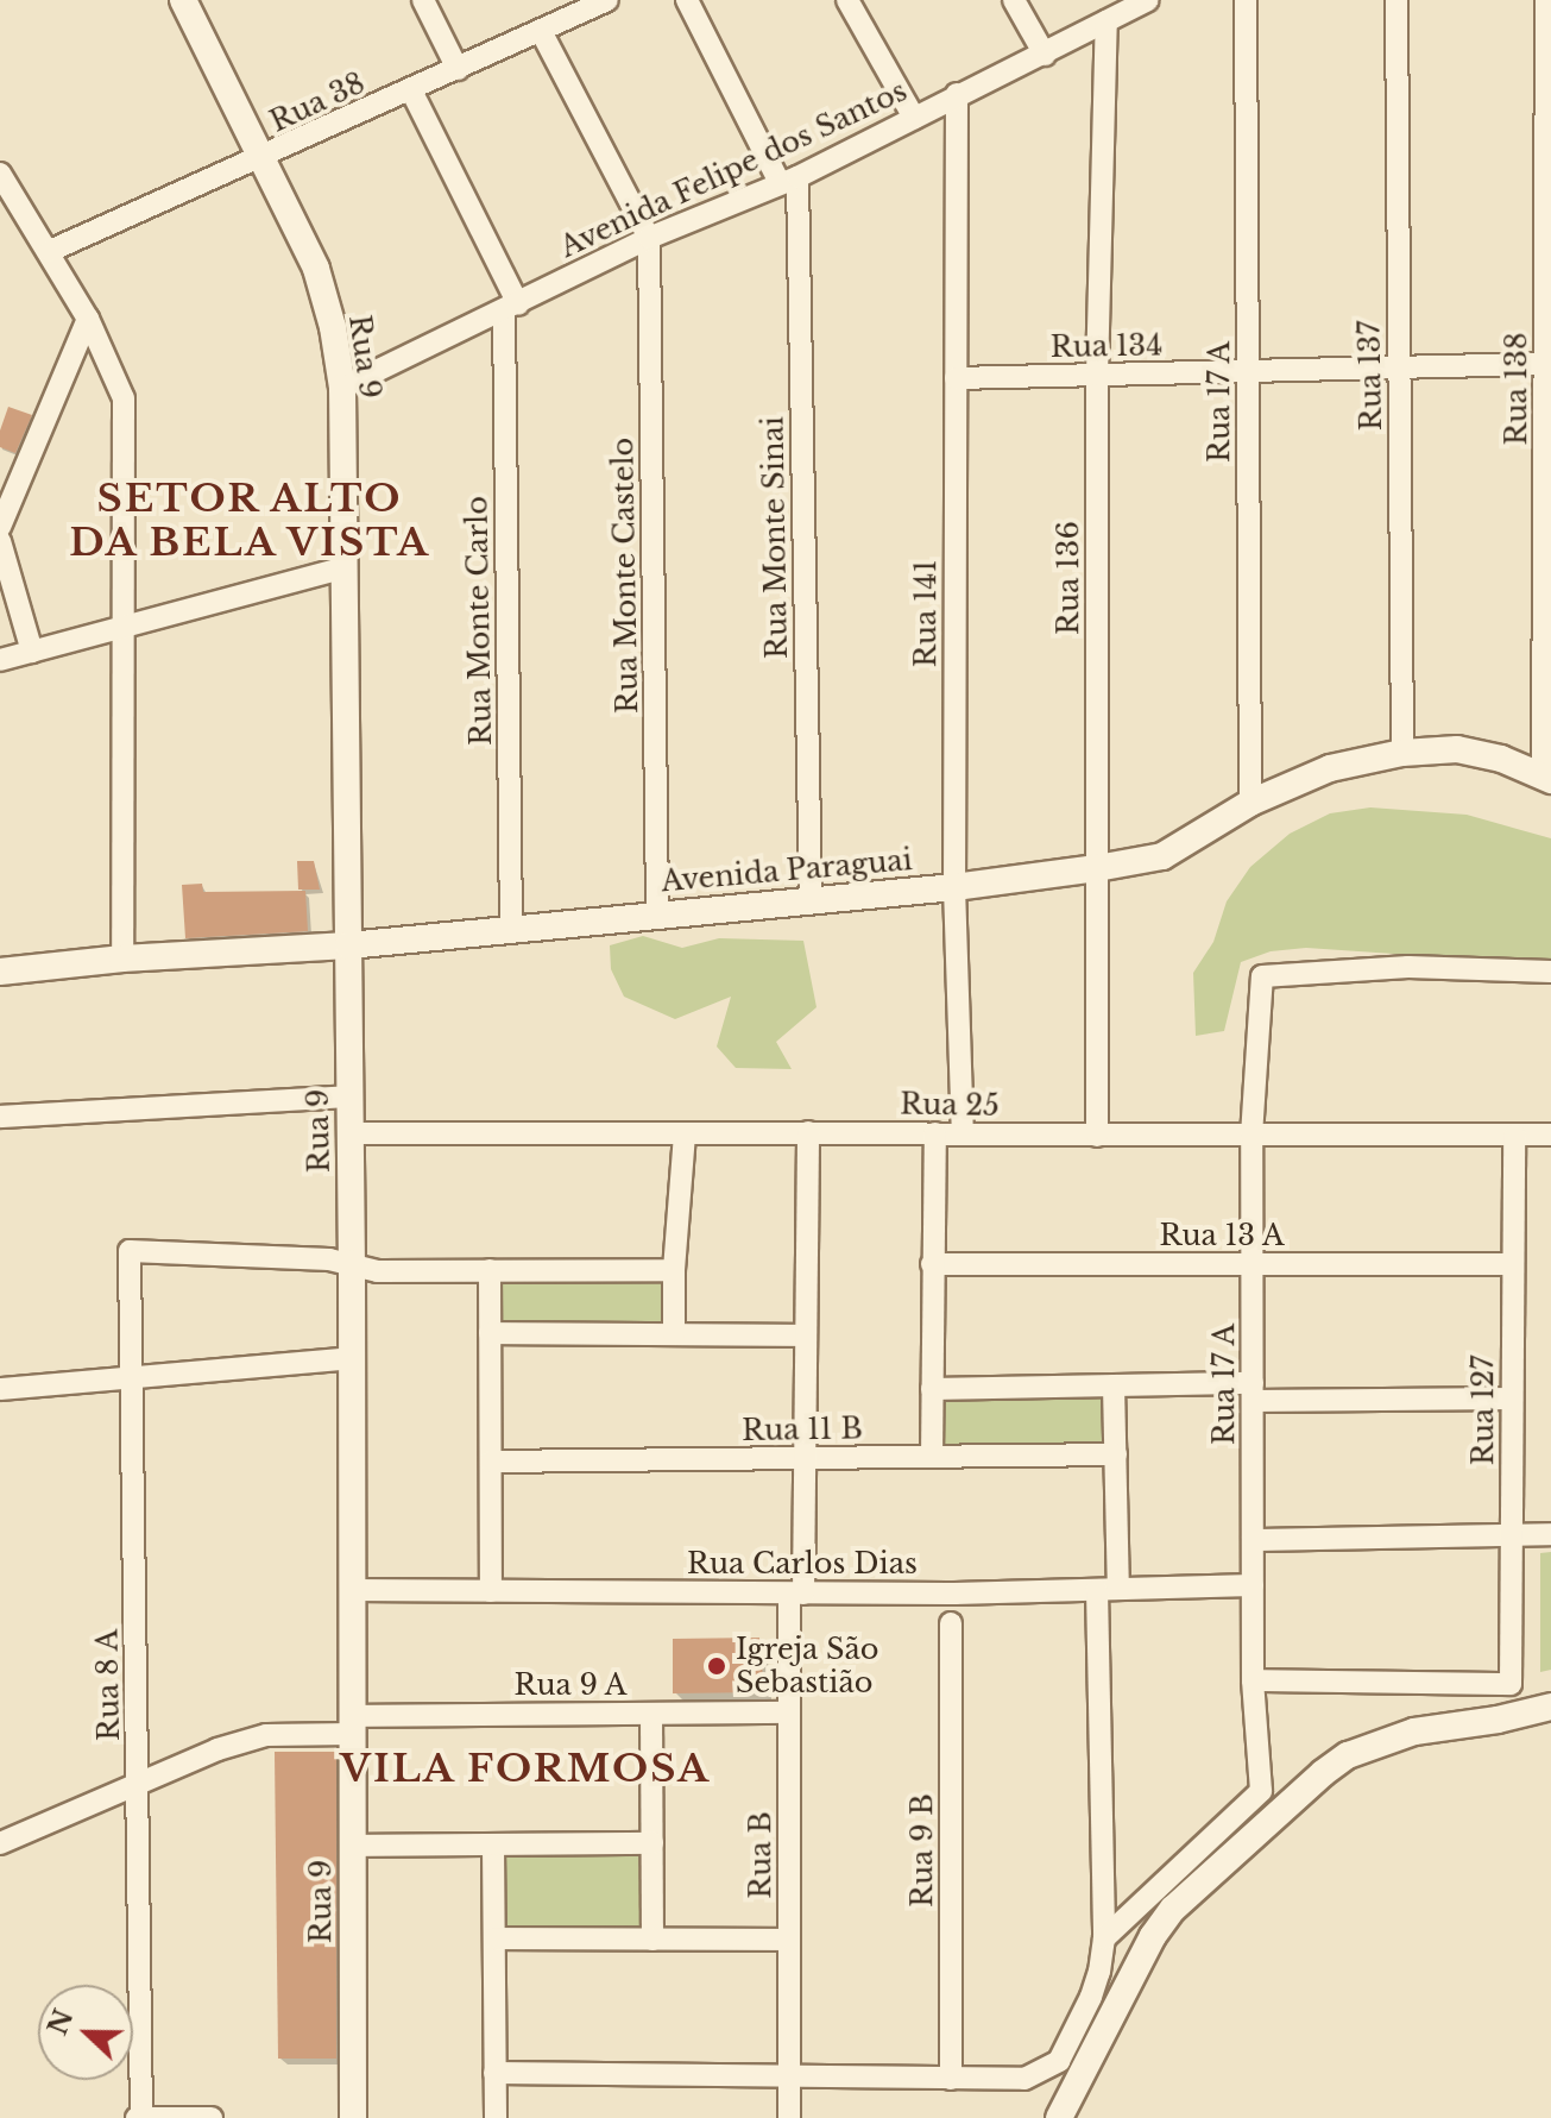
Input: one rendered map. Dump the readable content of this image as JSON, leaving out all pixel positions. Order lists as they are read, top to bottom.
{
  "streets": {
    "street": [
      "Rua 38",
      "Avenida Felipe dos Santos",
      "Rua 134",
      "Rua 9",
      "Rua 137",
      "Rua 138",
      "Rua 17 A",
      "Rua Monte Sinai",
      "Rua Monte Castelo",
      "Rua 136",
      "Rua 141",
      "Rua Monte Carlo",
      "Avenida Paraguai",
      "Rua 25",
      "Rua 13 A",
      "Rua 127",
      "Rua 11 B",
      "Rua Carlos Dias",
      "Rua 8 A",
      "Rua 9 A",
      "Rua 9 B",
      "Rua B"
    ]
  },
  "crossings": [
    ["Rua 38", "Rua 9"],
    ["Rua 38", "Rua Monte Carlo"],
    ["Avenida Felipe dos Santos", "Rua 9"],
    ["Avenida Felipe dos Santos", "Rua Monte Sinai"],
    ["Avenida Felipe dos Santos", "Rua Monte Castelo"],
    ["Avenida Felipe dos Santos", "Rua 136"],
    ["Avenida Felipe dos Santos", "Rua 141"],
    ["Avenida Felipe dos Santos", "Rua Monte Carlo"],
    ["Rua 134", "Rua 137"],
    ["Rua 134", "Rua 138"],
    ["Rua 134", "Rua 17 A"],
    ["Rua 134", "Rua 136"],
    ["Rua 134", "Rua 141"],
    ["Rua 9", "Avenida Paraguai"],
    ["Rua 9", "Rua 25"],
    ["Rua 9", "Rua Carlos Dias"],
    ["Rua 9", "Rua 8 A"],
    ["Rua 9", "Rua 9 A"],
    ["Rua 137", "Avenida Paraguai"],
    ["Rua 138", "Avenida Paraguai"],
    ["Rua 17 A", "Avenida Paraguai"],
    ["Rua 17 A", "Rua 25"],
    ["Rua 17 A", "Rua 13 A"],
    ["Rua 17 A", "Rua 127"],
    ["Rua 17 A", "Rua Carlos Dias"],
    ["Rua Monte Sinai", "Avenida Paraguai"],
    ["Rua Monte Castelo", "Avenida Paraguai"],
    ["Rua 136", "Avenida Paraguai"],
    ["Rua 136", "Rua 25"],
    ["Rua 141", "Avenida Paraguai"],
    ["Rua 141", "Rua 25"],
    ["Rua Monte Carlo", "Avenida Paraguai"],
    ["Rua 25", "Rua 127"],
    ["Rua 25", "Rua B"],
    ["Rua 13 A", "Rua 127"],
    ["Rua 11 B", "Rua B"],
    ["Rua Carlos Dias", "Rua B"],
    ["Rua 8 A", "Rua 9 A"],
    ["Rua 9 A", "Rua B"]
  ],
  "districts": ["SETOR ALTO DA BELA VISTA", "VILA FORMOSA"],
  "places": ["Igreja São Sebastião"],
  "north": "left"
}
